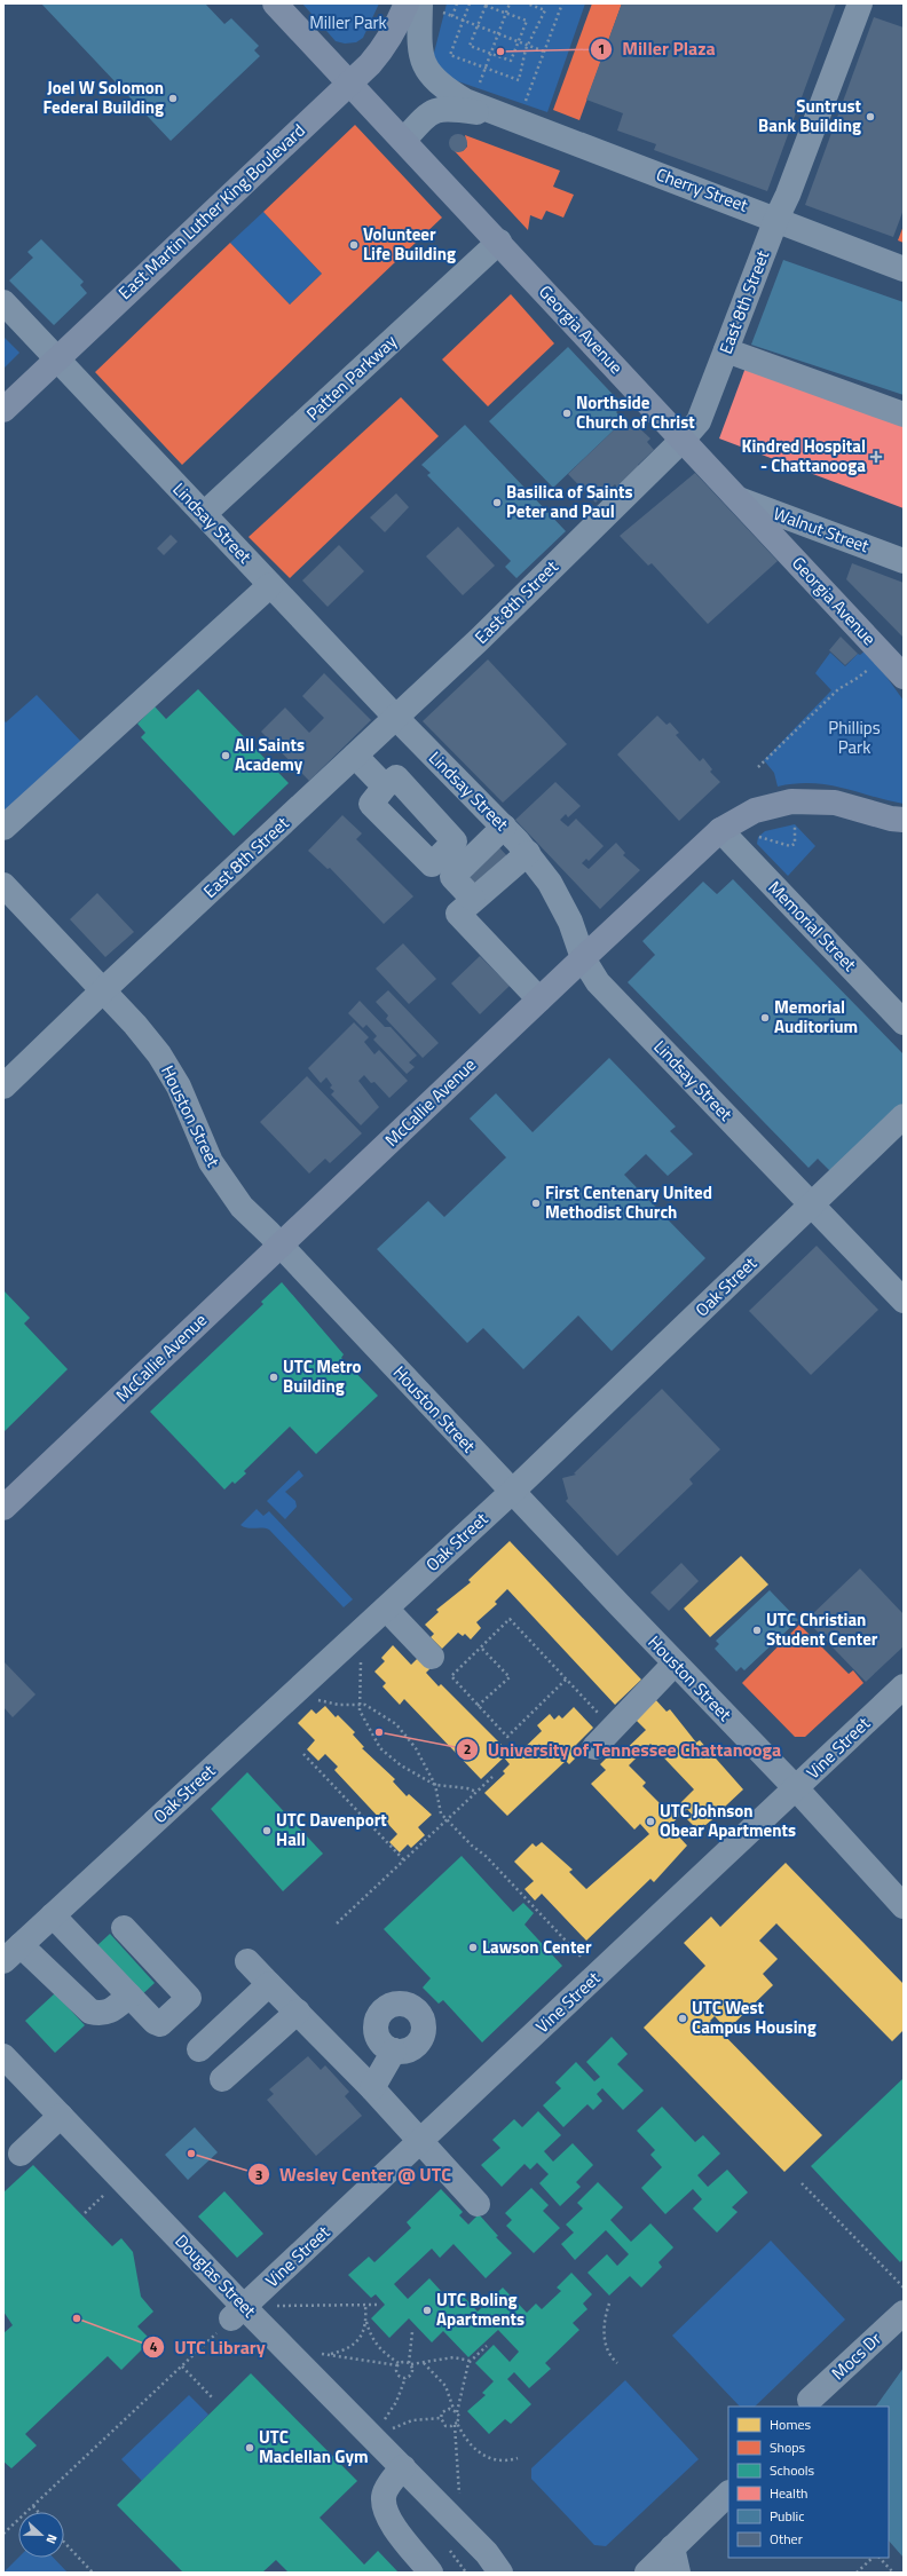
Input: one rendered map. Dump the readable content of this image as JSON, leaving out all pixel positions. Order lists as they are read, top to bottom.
{
  "streets": {
    "main road": ["East Martin Luther King Boulevard", "Georgia Avenue", "McCallie Avenue"],
    "street": [
      "Cherry Street",
      "East 8th Street",
      "Patten Parkway",
      "Lindsay Street",
      "Walnut Street",
      "Memorial Street",
      "Houston Street",
      "Oak Street",
      "Vine Street",
      "Douglas Street",
      "Mocs Dr"
    ]
  },
  "crossings": [
    ["Cherry Street", "East 8th Street"],
    ["Cherry Street", "Georgia Avenue"],
    ["East Martin Luther King Boulevard", "Georgia Avenue"],
    ["East Martin Luther King Boulevard", "Lindsay Street"],
    ["East 8th Street", "Georgia Avenue"],
    ["East 8th Street", "Lindsay Street"],
    ["East 8th Street", "Houston Street"],
    ["Georgia Avenue", "Patten Parkway"],
    ["Georgia Avenue", "Walnut Street"],
    ["Patten Parkway", "Lindsay Street"],
    ["Lindsay Street", "McCallie Avenue"],
    ["Lindsay Street", "Oak Street"],
    ["Memorial Street", "McCallie Avenue"],
    ["McCallie Avenue", "Houston Street"],
    ["Houston Street", "Oak Street"],
    ["Houston Street", "Vine Street"],
    ["Vine Street", "Douglas Street"]
  ],
  "parks": ["Miller Park", "Phillips Park"],
  "places": {
    "other": [
      "Miller Plaza",
      "Joel W Solomon Federal Building",
      "Suntrust Bank Building",
      "Volunteer Life Building",
      "Northside Church of Christ",
      "Basilica of Saints Peter and Paul",
      "All Saints Academy",
      "Memorial Auditorium",
      "First Centenary United Methodist Church",
      "UTC Metro Building",
      "UTC Christian Student Center",
      "University of Tennessee Chattanooga",
      "UTC Johnson Obear Apartments",
      "UTC Davenport Hall",
      "Lawson Center",
      "UTC West Campus Housing",
      "Wesley Center @ UTC",
      "UTC Boling Apartments",
      "UTC Library",
      "UTC Maclellan Gym"
    ],
    "health": ["Kindred Hospital - Chattanooga"]
  },
  "legend": [
    "Homes",
    "Shops",
    "Schools",
    "Health",
    "Public",
    "Other"
  ],
  "north": "right"
}
